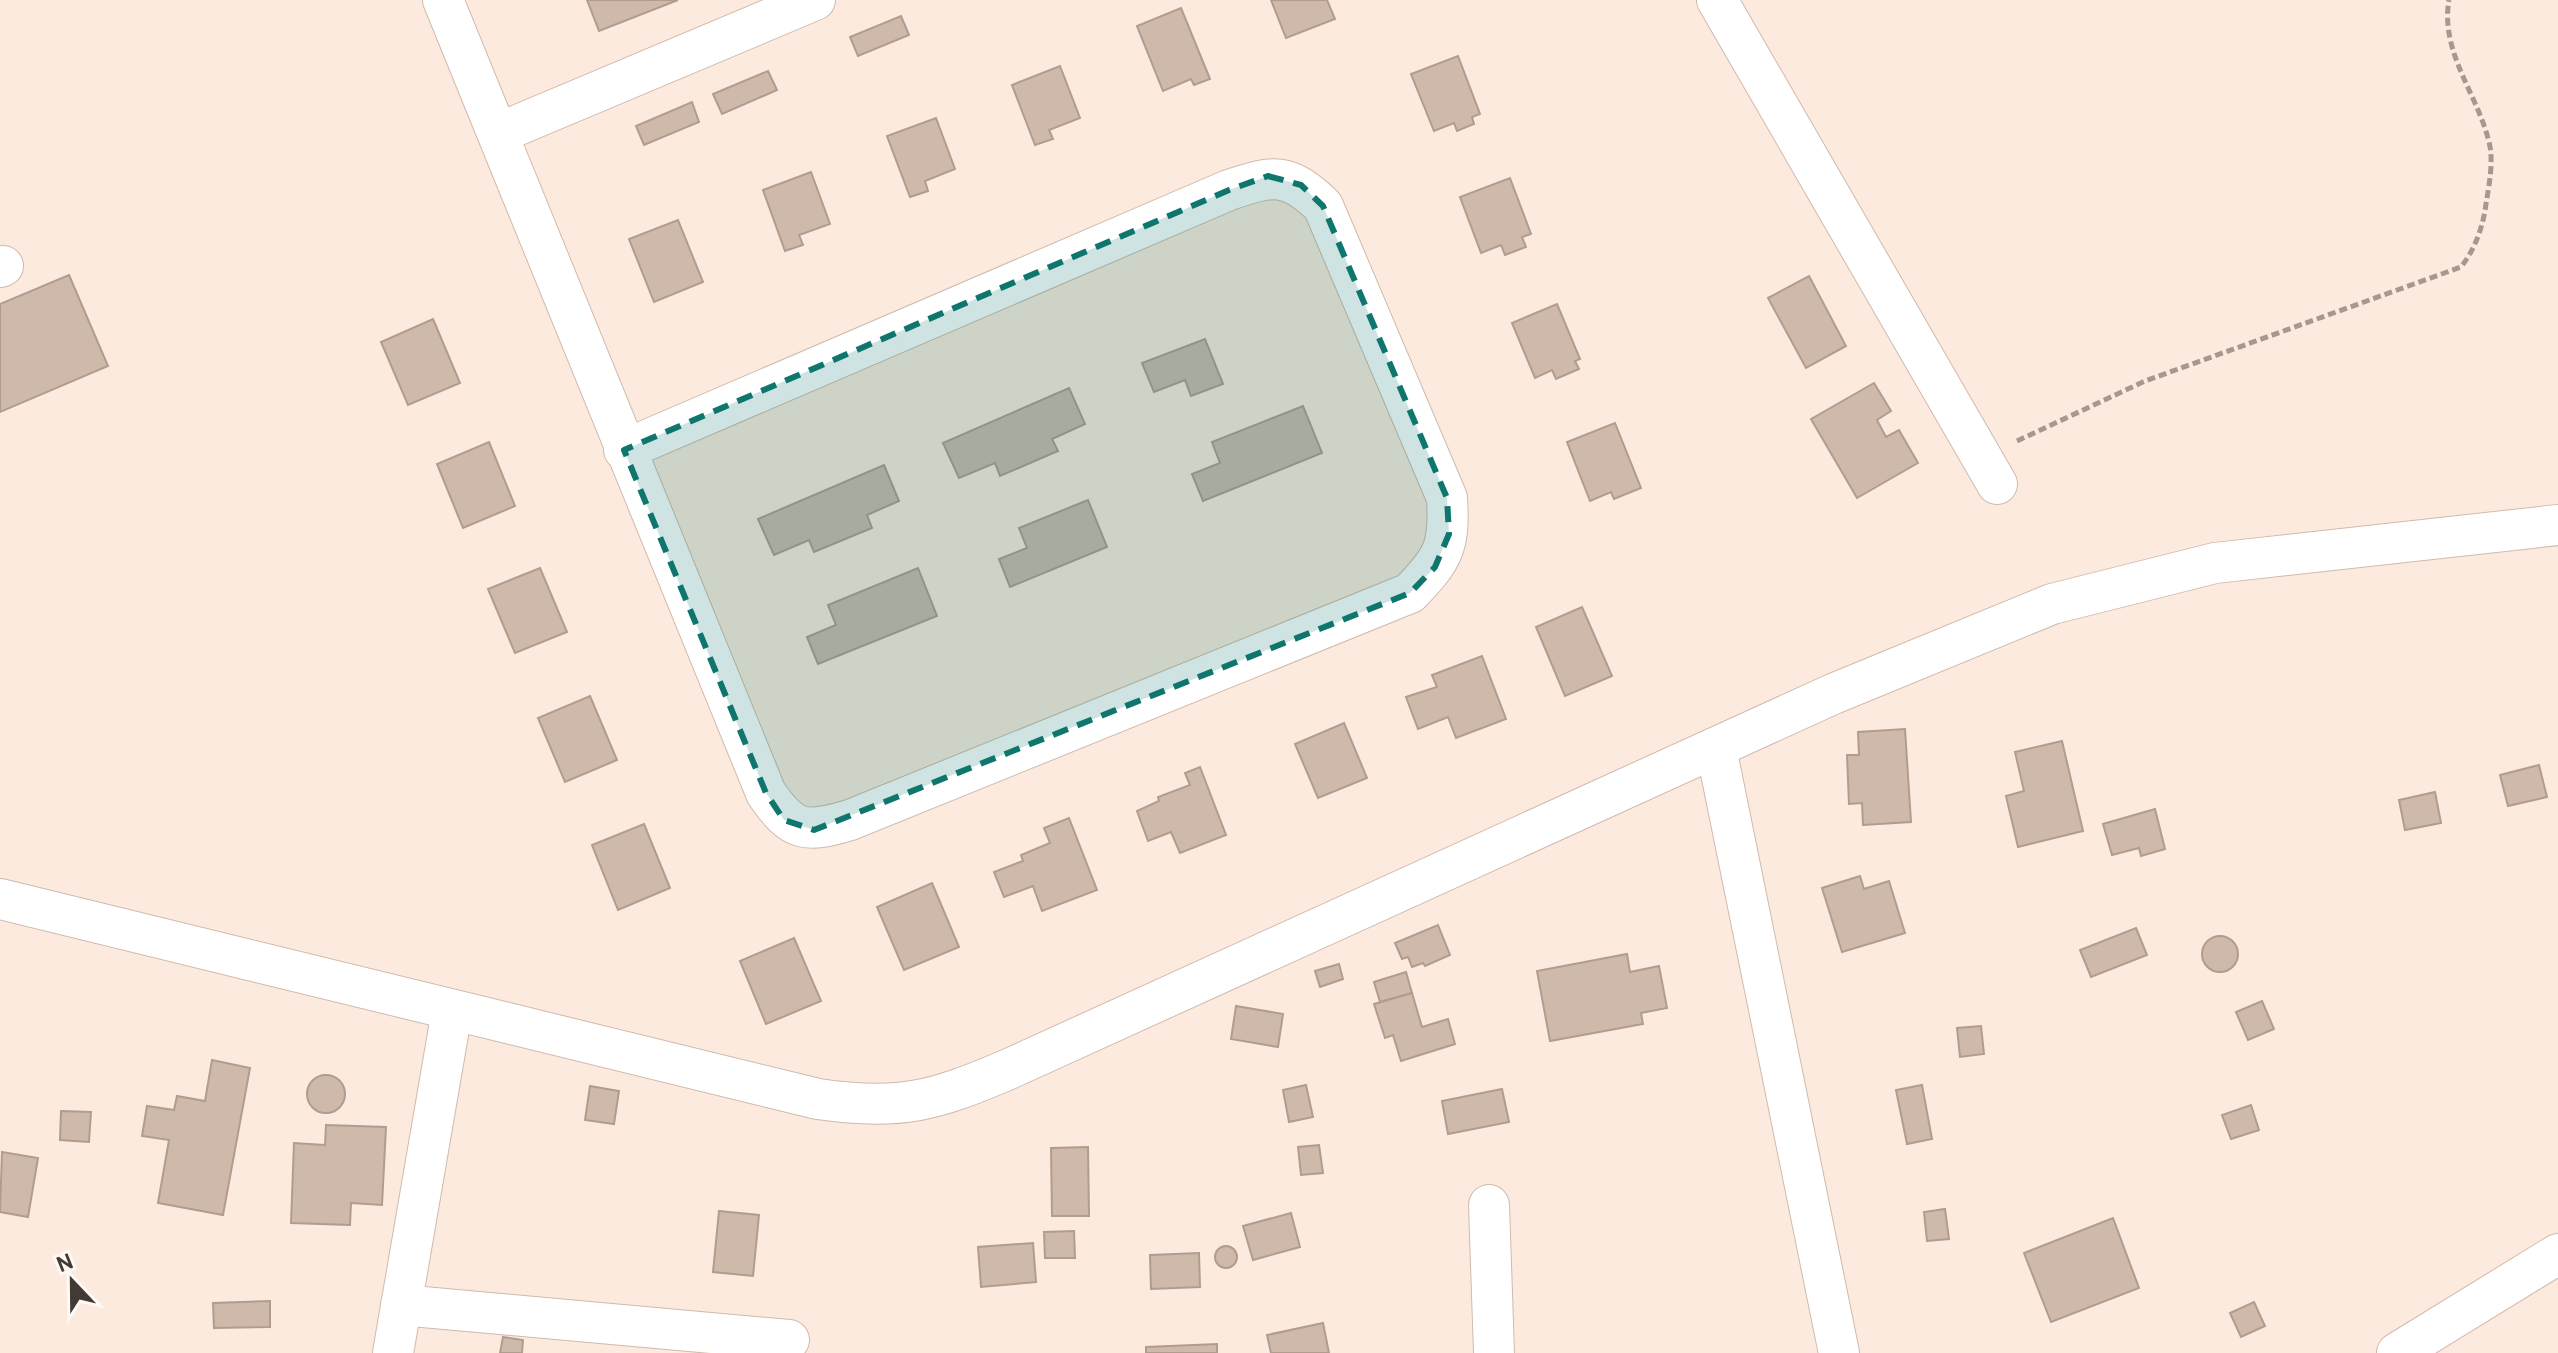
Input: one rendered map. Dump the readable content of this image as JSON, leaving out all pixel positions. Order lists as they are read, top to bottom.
{
  "north": "top"
}
